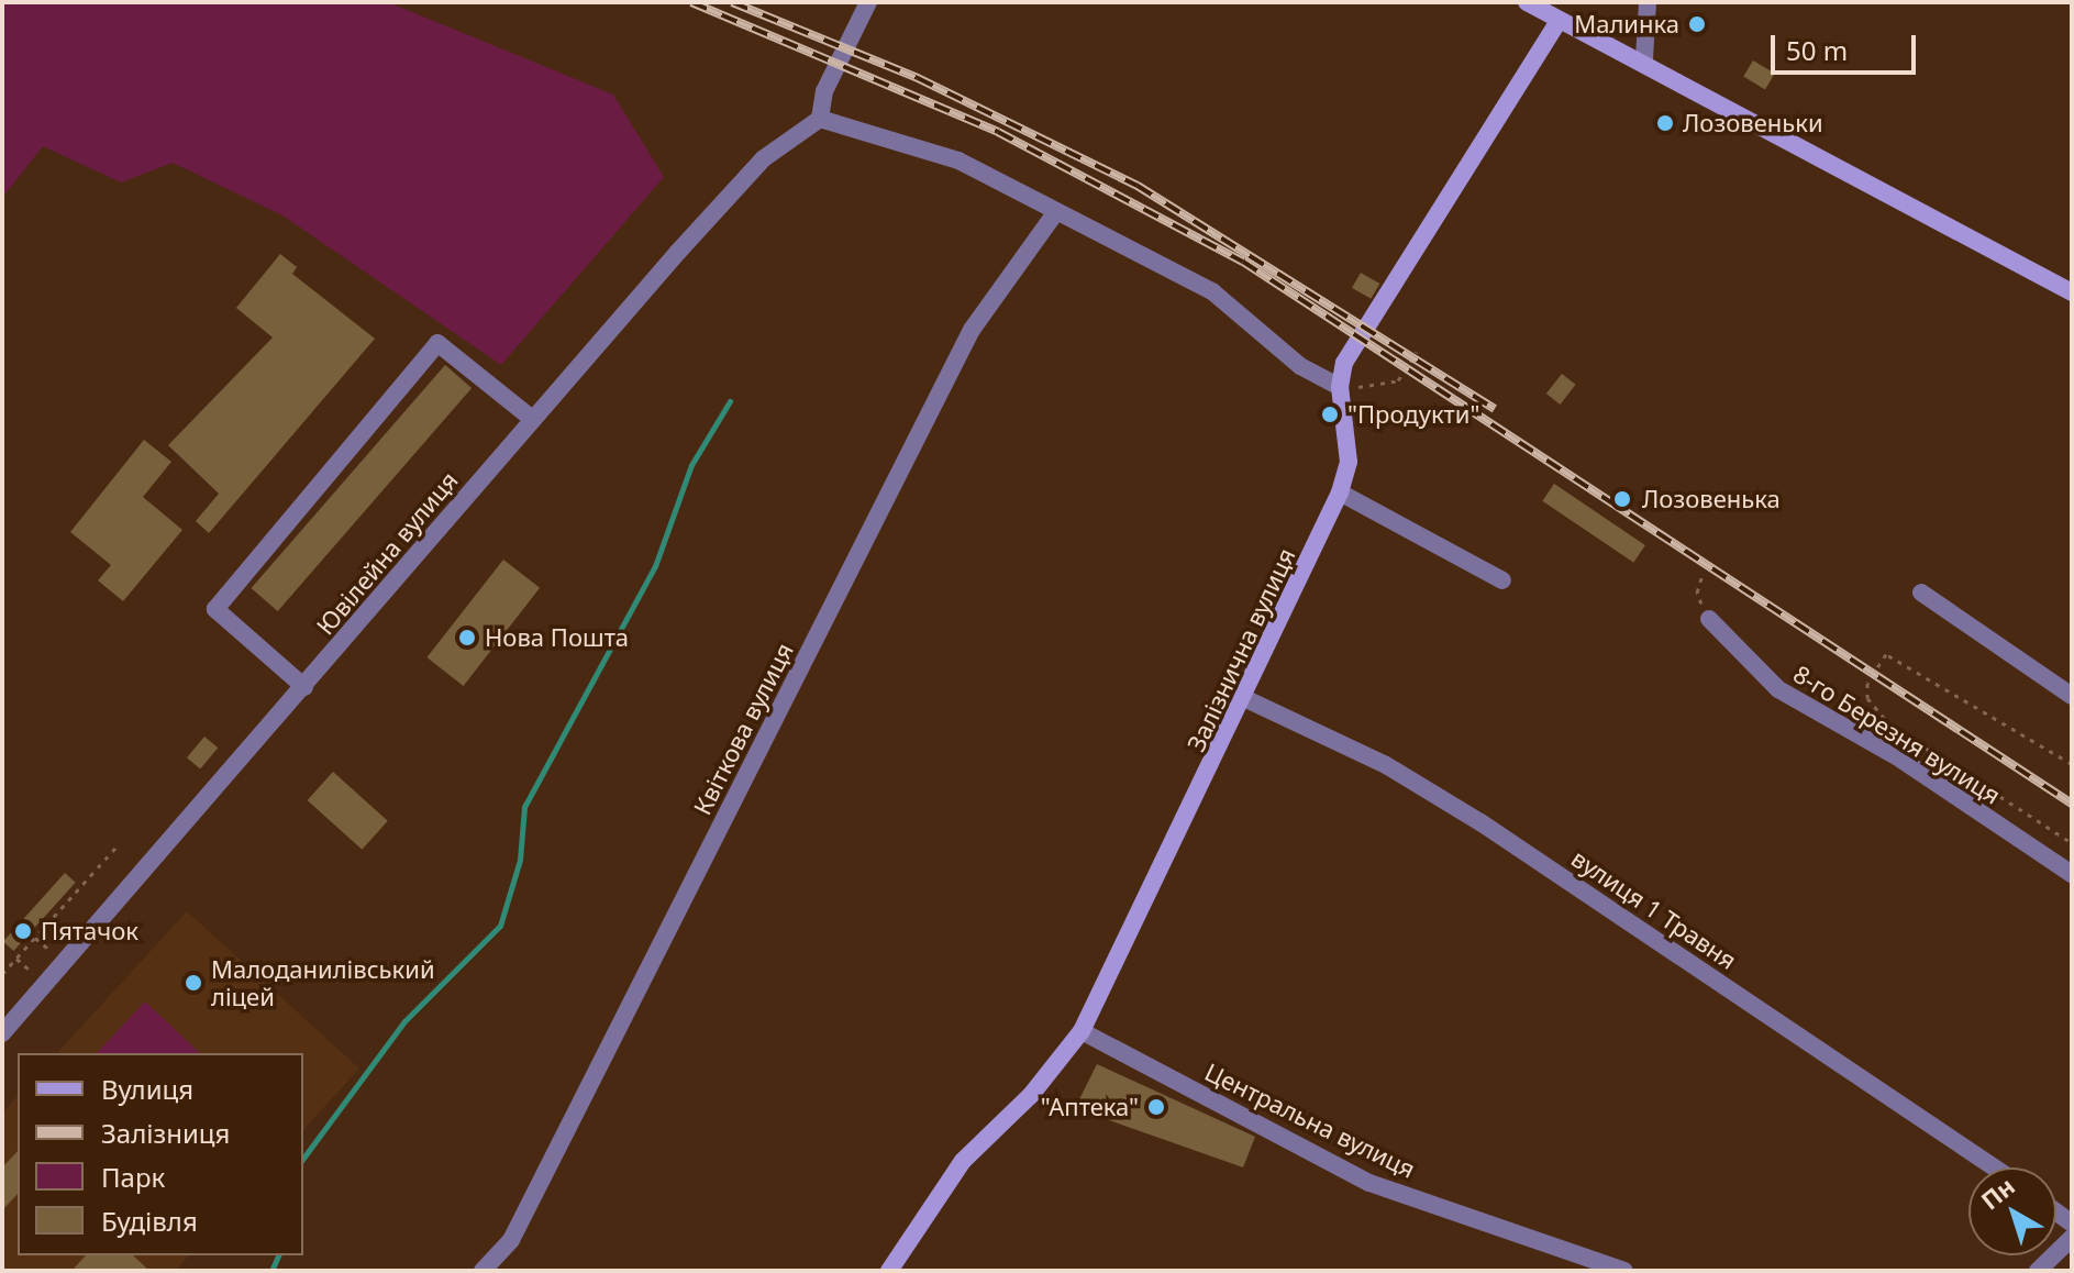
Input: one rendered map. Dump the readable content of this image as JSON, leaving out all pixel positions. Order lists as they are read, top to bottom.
{
  "streets": {
    "street": [
      "Ювілейна вулиця",
      "Залізнична вулиця",
      "Квіткова вулиця",
      "8-го Березня вулиця",
      "вулиця 1 Травня",
      "Центральна вулиця"
    ]
  },
  "crossings": [
    ["Залізнична вулиця", "вулиця 1 Травня"],
    ["Залізнична вулиця", "Центральна вулиця"]
  ],
  "places": [
    "Малинка",
    "Лозовеньки",
    "\"Продукти\"",
    "Лозовенька",
    "Нова Пошта",
    "Пятачок",
    "Малоданилівський ліцей",
    "\"Аптека\""
  ],
  "legend": [
    "Вулиця",
    "Залізниця",
    "Парк",
    "Будівля"
  ],
  "scale_bar": "50 m",
  "north": "top left"
}
